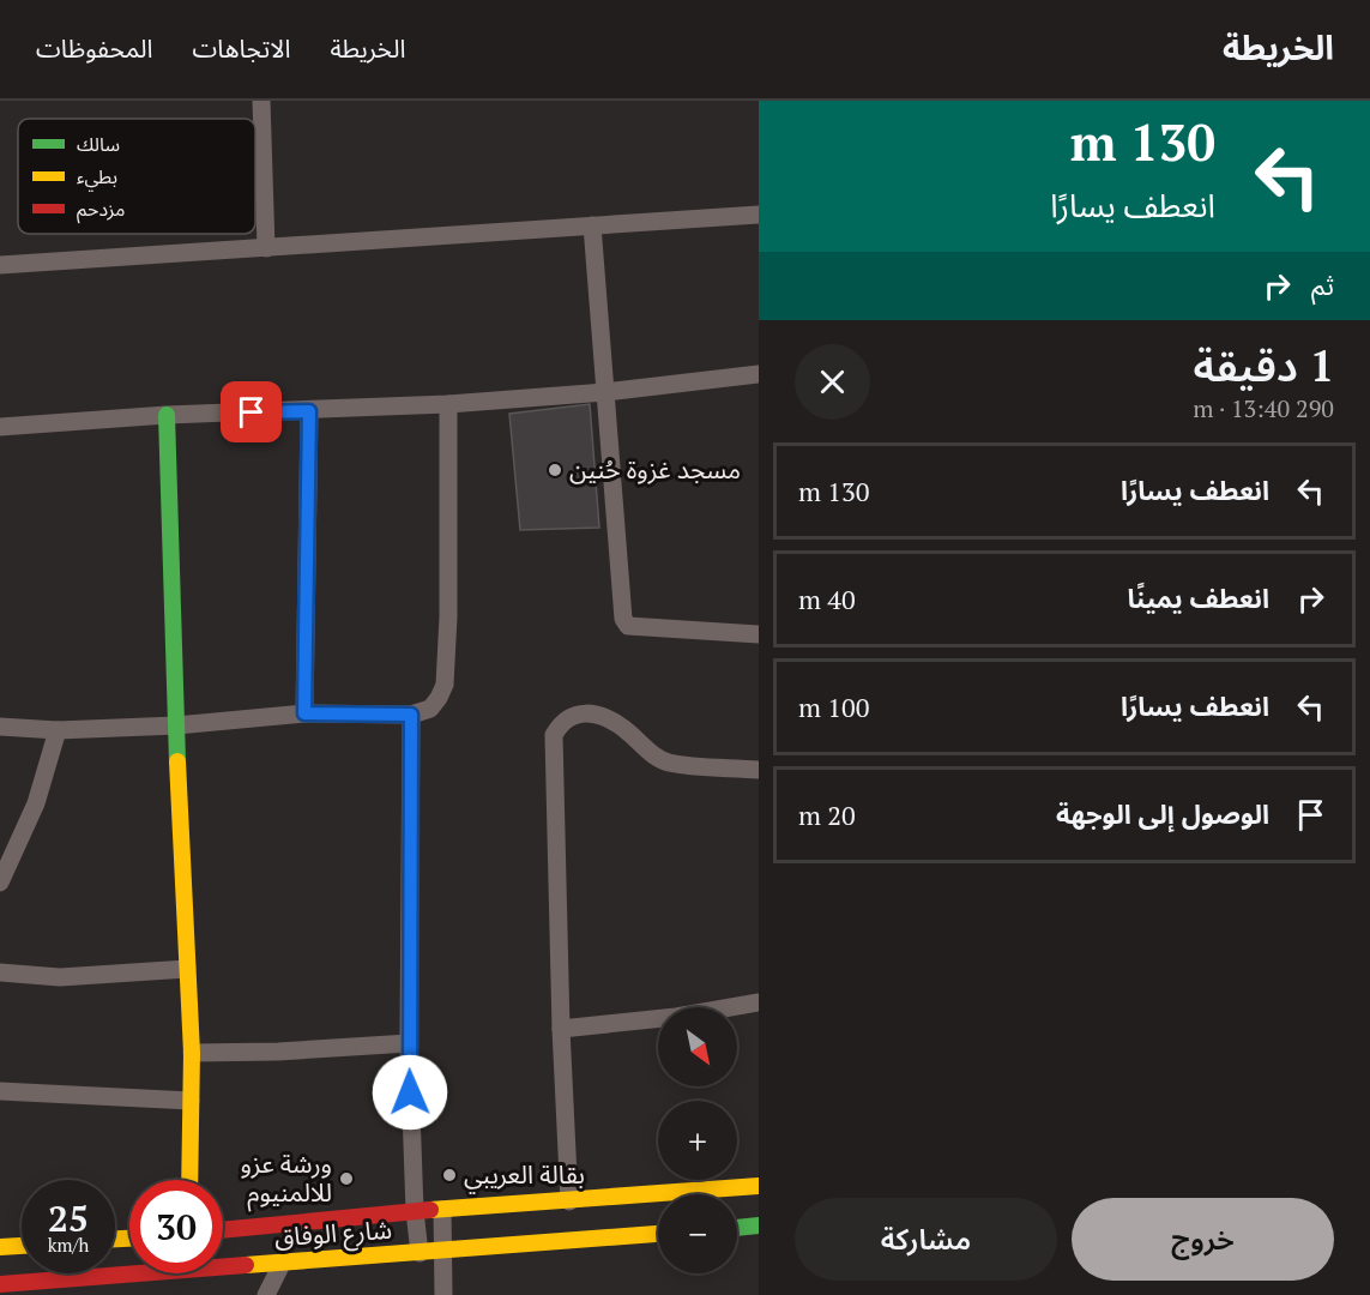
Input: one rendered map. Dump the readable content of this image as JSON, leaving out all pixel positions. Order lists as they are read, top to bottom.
{
  "streets": {
    "street": ["شارع الوفاق"]
  },
  "places": ["مسجد غزوة حُنين", "بقالة العريبي", "ورشة عزو للالمنيوم"],
  "legend": ["سالك", "بطيء", "مزدحم"],
  "north": "bottom right",
  "page": {
    "header": "الخريطة",
    "nav": ["الخريطة", "الاتجاهات", "المحفوظات"],
    "turn": ["130 m", "انعطف يسارًا"],
    "then": "ثم",
    "heading": ["1 دقيقة", "290 m · 13:40"],
    "list": [
      {
        "name": "انعطف يسارًا",
        "value": "130 m"
      },
      {
        "name": "انعطف يمينًا",
        "value": "40 m"
      },
      {
        "name": "انعطف يسارًا",
        "value": "100 m"
      },
      {
        "name": "الوصول إلى الوجهة",
        "value": "20 m"
      }
    ],
    "map_buttons": ["+", "−"],
    "speed": "25 km/h",
    "limit": "30",
    "buttons": ["خروج", "مشاركة"]
  }
}
